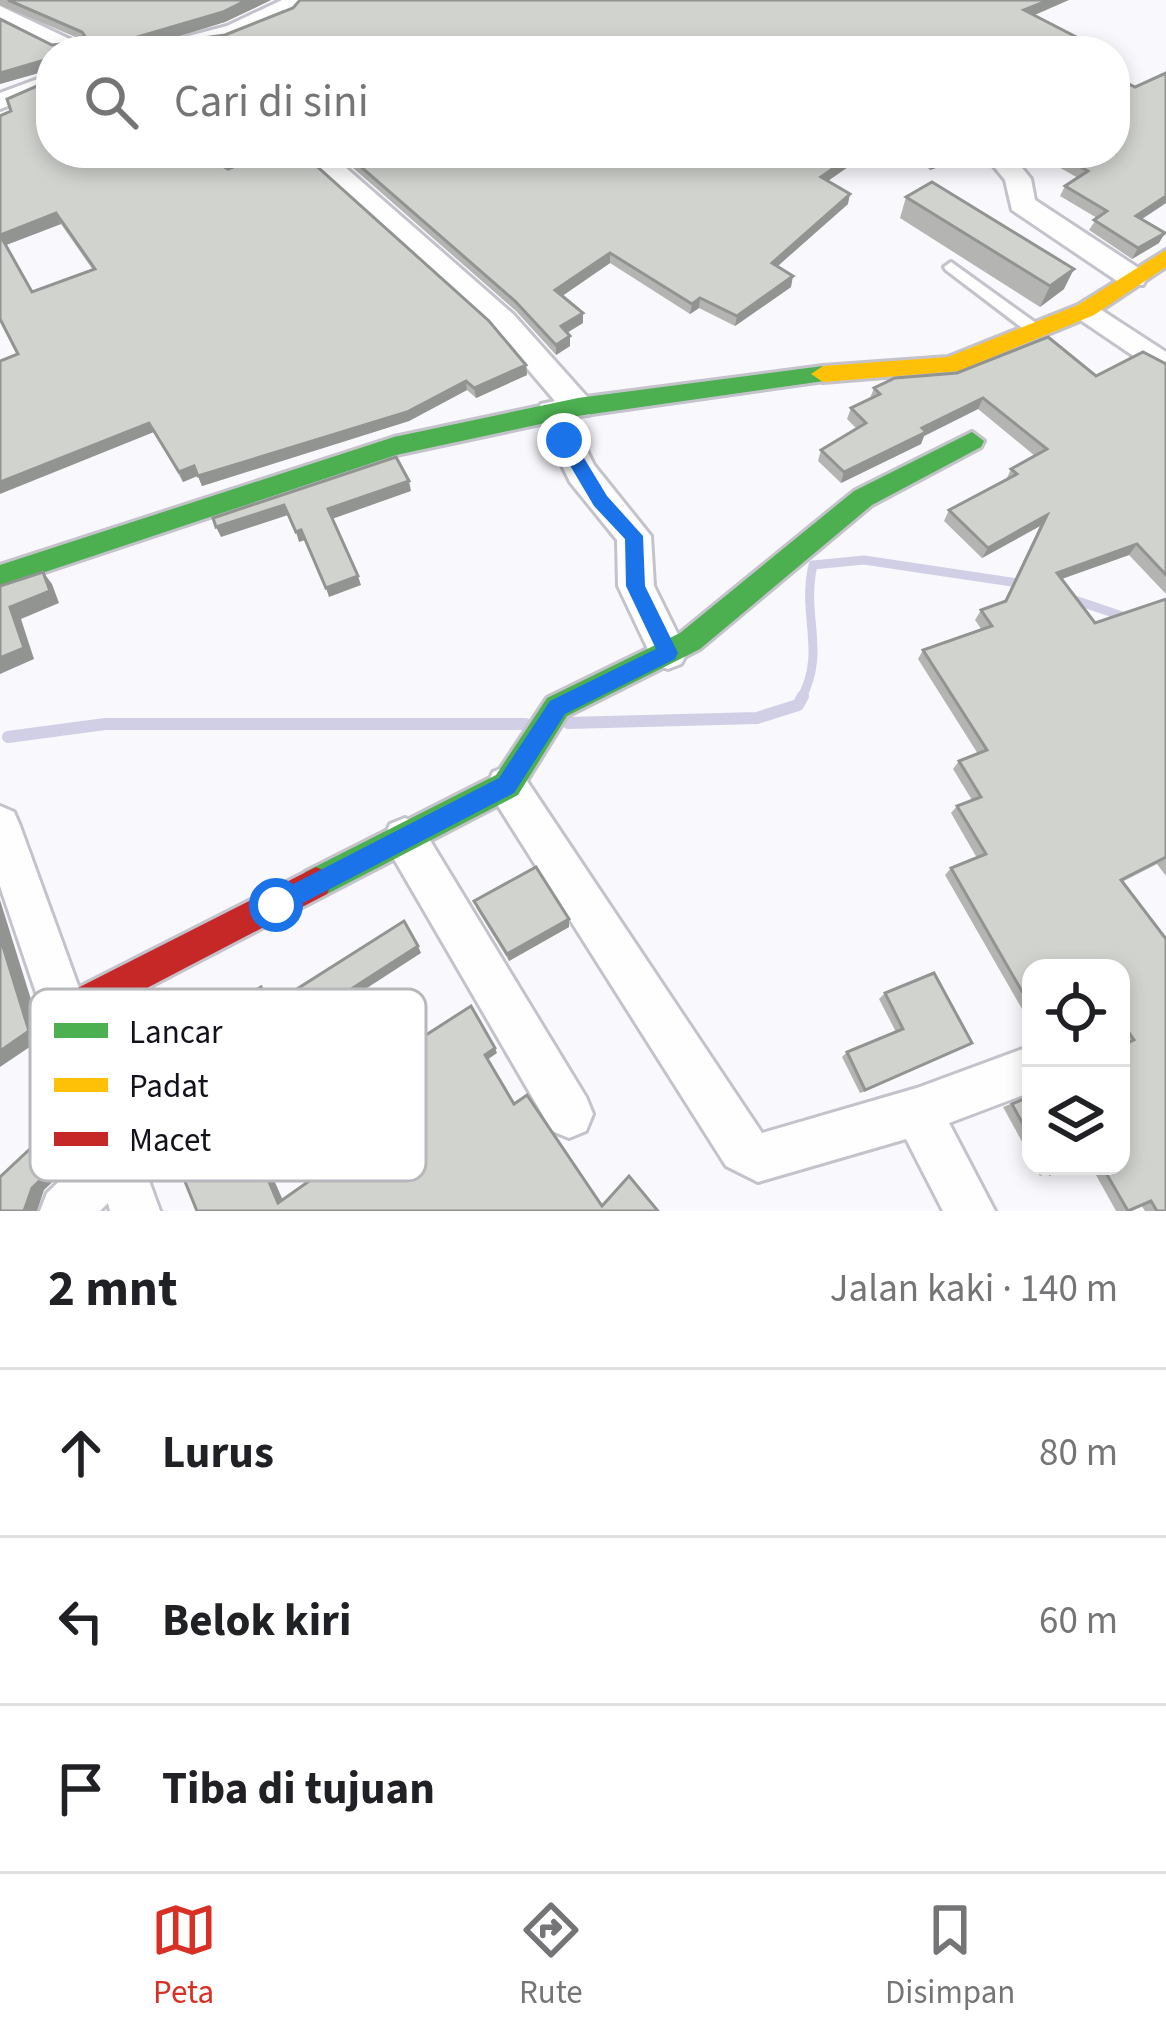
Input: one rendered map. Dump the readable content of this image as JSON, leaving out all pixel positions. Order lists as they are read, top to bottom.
{
  "legend": ["Lancar", "Padat", "Macet"],
  "page": {
    "search": "Cari di sini",
    "heading": ["2 mnt", "Jalan kaki · 140 m"],
    "list": [
      ["Lurus", "80 m"],
      ["Belok kiri", "60 m"],
      "Tiba di tujuan"
    ],
    "nav": ["Peta", "Rute", "Disimpan"]
  }
}
